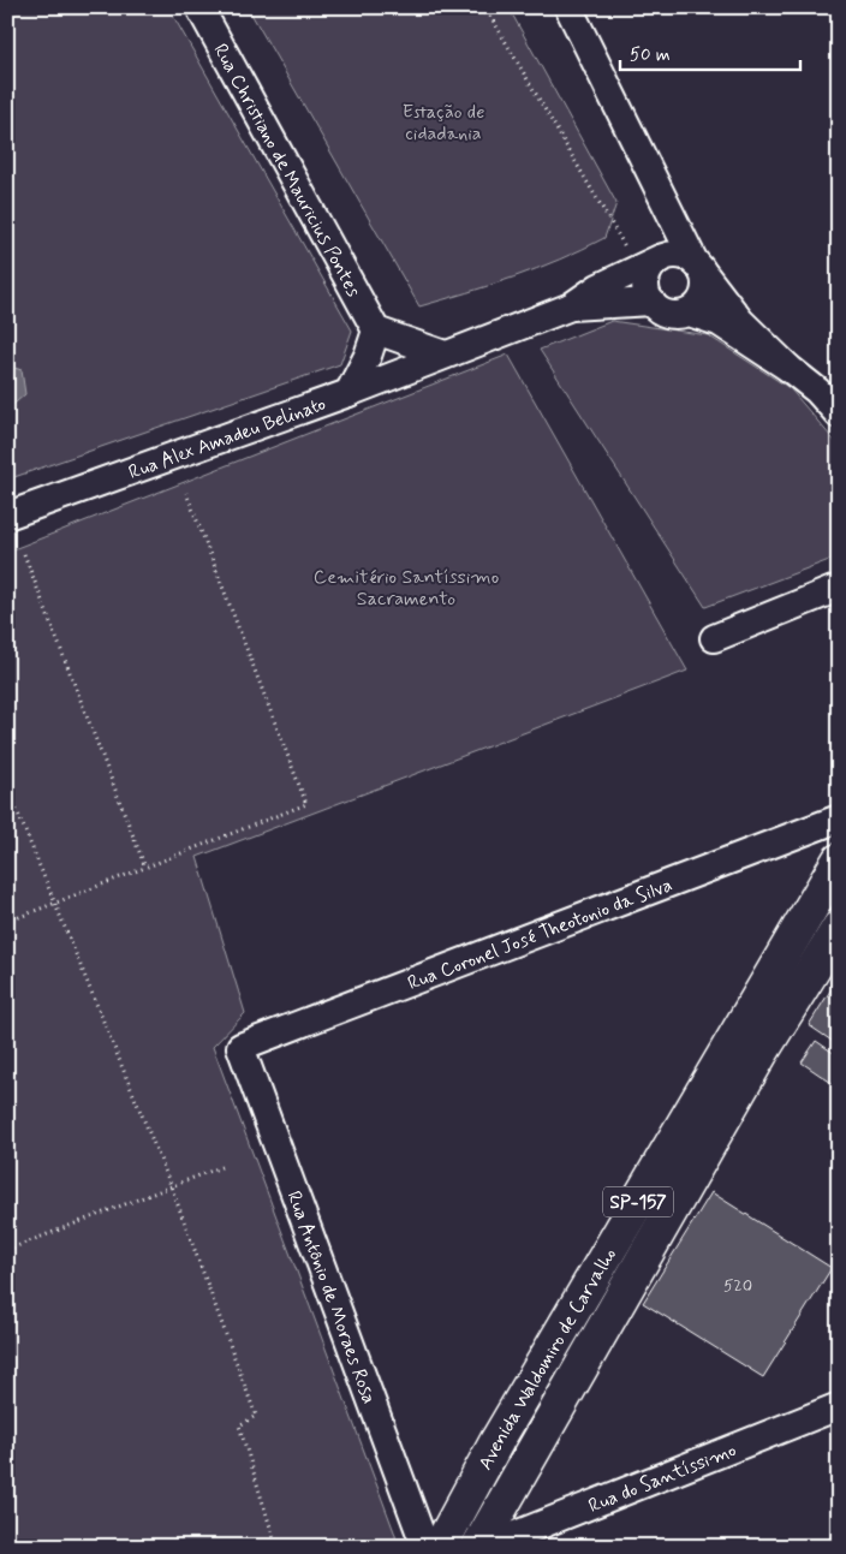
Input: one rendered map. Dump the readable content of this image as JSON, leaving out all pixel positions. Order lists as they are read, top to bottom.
{
  "streets": {
    "main road": ["SP-157", "Avenida Waldomiro de Carvalho"],
    "street": [
      "Rua Christiano de Mauricius Pontes",
      "Rua Alex Amadeu Belinato",
      "Rua Coronel José Theotonio da Silva",
      "Rua Antônio de Moraes Rosa",
      "Rua do Santíssimo"
    ]
  },
  "crossings": [
    ["Rua Coronel José Theotonio da Silva", "Rua Antônio de Moraes Rosa"]
  ],
  "parks": ["Estação de cidadania", "Cemitério Santíssimo Sacramento"],
  "house_numbers": ["520"],
  "scale_bar": "50 m"
}
